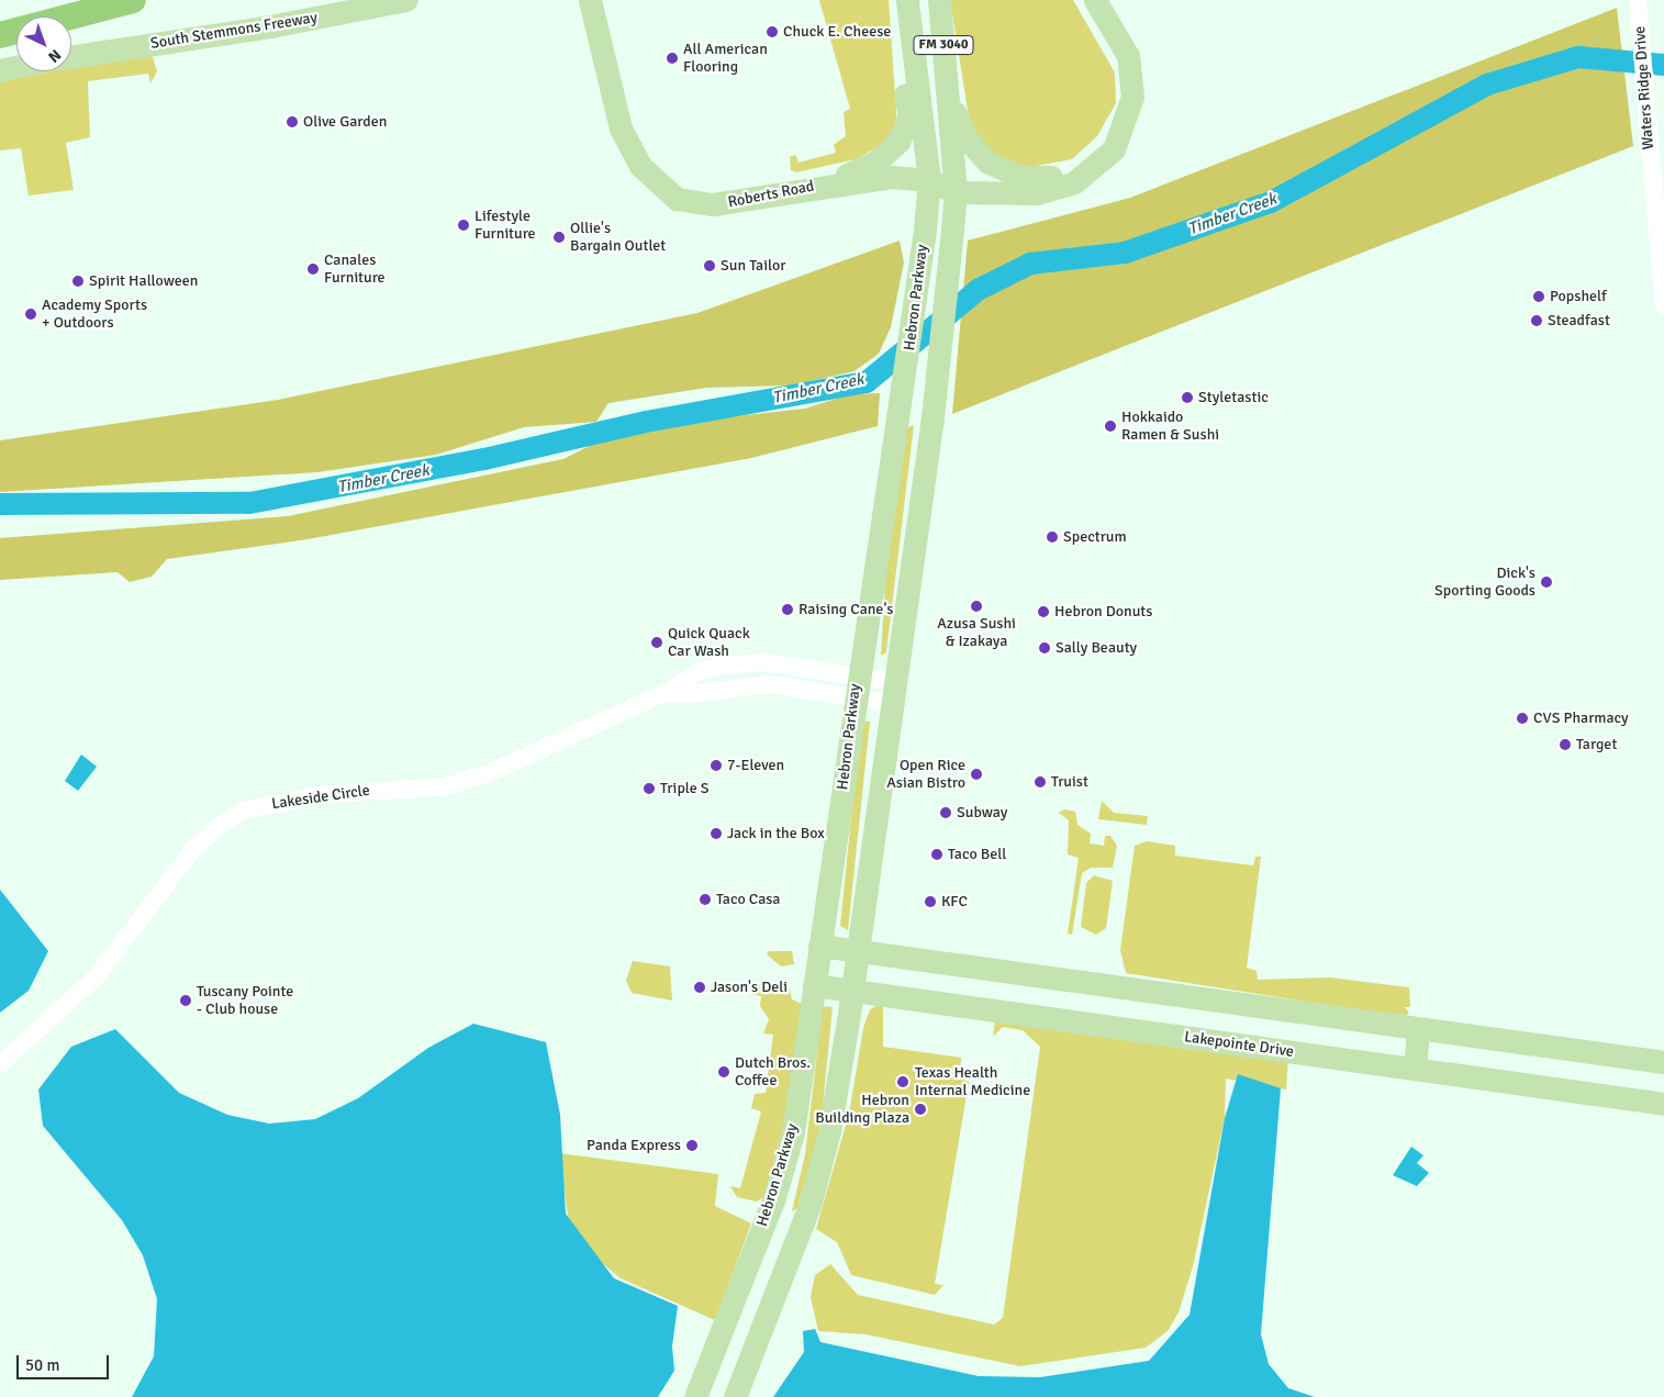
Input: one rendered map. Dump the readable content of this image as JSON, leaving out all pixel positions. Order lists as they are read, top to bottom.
{
  "streets": {
    "main road": [
      "South Stemmons Freeway",
      "FM 3040",
      "Roberts Road",
      "Hebron Parkway",
      "Lakepointe Drive"
    ],
    "street": ["Waters Ridge Drive", "Lakeside Circle"]
  },
  "crossings": [
    ["FM 3040", "Hebron Parkway"],
    ["Roberts Road", "Hebron Parkway"],
    ["Hebron Parkway", "Lakeside Circle"],
    ["Hebron Parkway", "Lakepointe Drive"]
  ],
  "water": ["Timber Creek"],
  "places": [
    "Chuck E. Cheese",
    "All American Flooring",
    "Olive Garden",
    "Lifestyle Furniture",
    "Ollie's Bargain Outlet",
    "Sun Tailor",
    "Canales Furniture",
    "Spirit Halloween",
    "Popshelf",
    "Academy Sports + Outdoors",
    "Steadfast",
    "Styletastic",
    "Hokkaido Ramen & Sushi",
    "Spectrum",
    "Dick's Sporting Goods",
    "Azusa Sushi & Izakaya",
    "Raising Cane's",
    "Hebron Donuts",
    "Quick Quack Car Wash",
    "Sally Beauty",
    "CVS Pharmacy",
    "Target",
    "7-Eleven",
    "Open Rice Asian Bistro",
    "Truist",
    "Triple S",
    "Subway",
    "Jack in the Box",
    "Taco Bell",
    "Taco Casa",
    "KFC",
    "Jason's Deli",
    "Tuscany Pointe - Club house",
    "Dutch Bros. Coffee",
    "Texas Health Internal Medicine",
    "Hebron Building Plaza",
    "Panda Express"
  ],
  "scale_bar": "50 m",
  "north": "bottom right"
}
